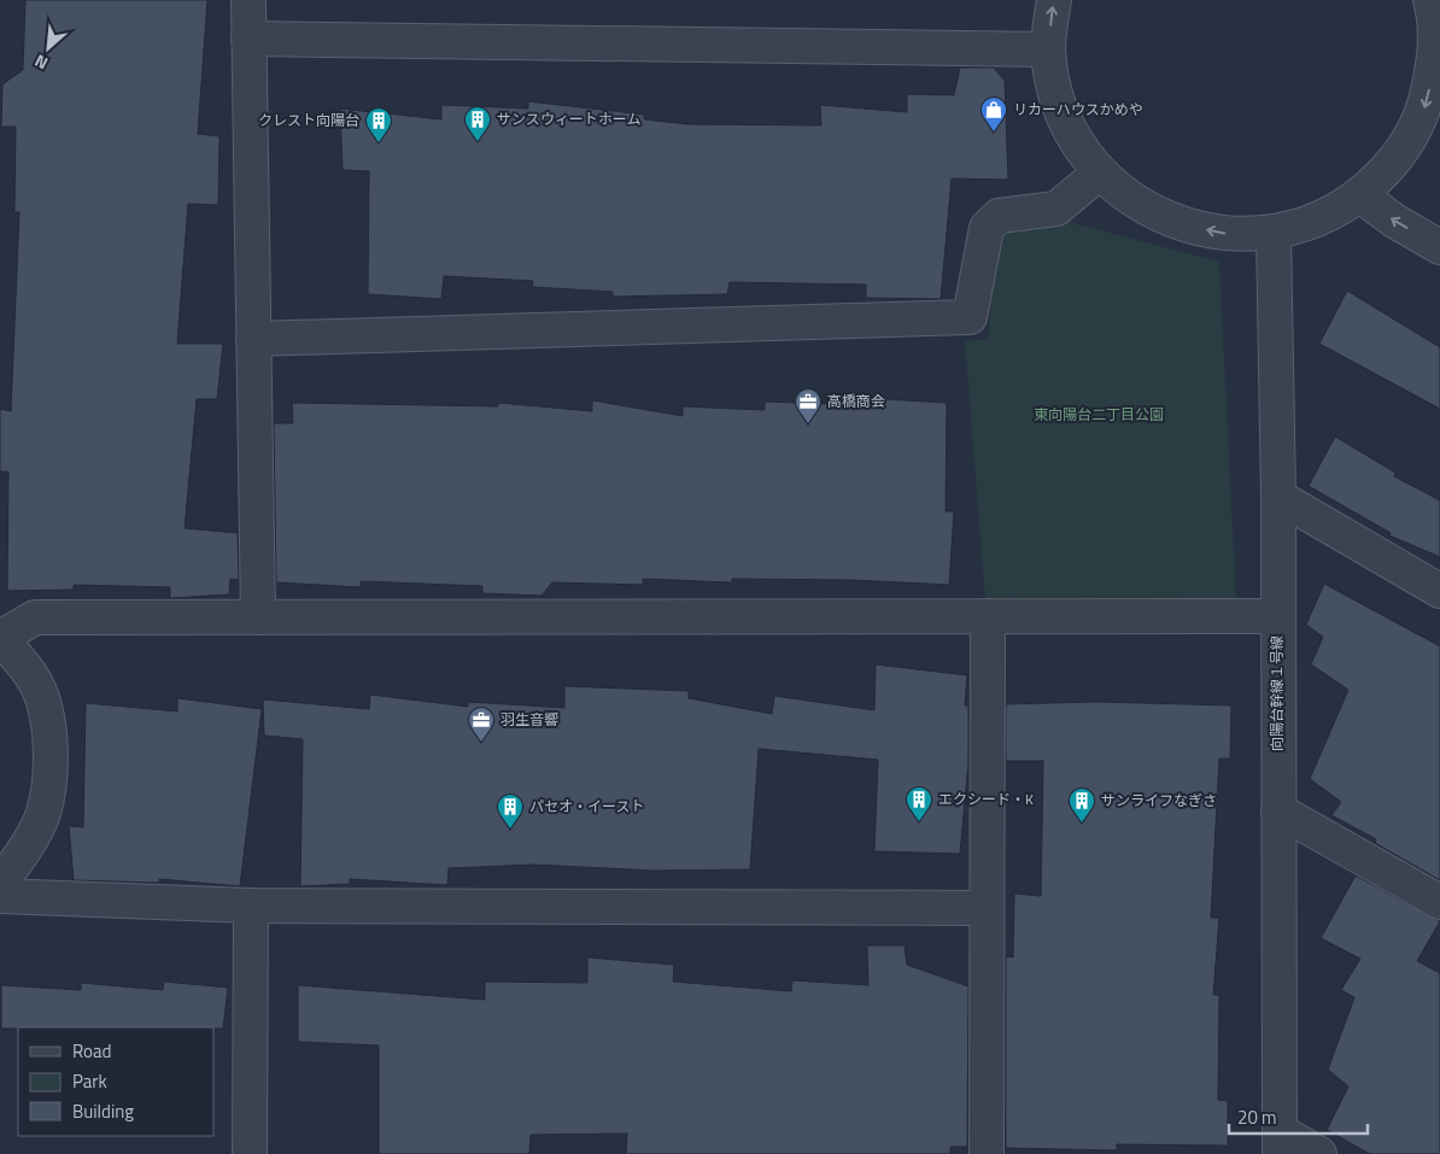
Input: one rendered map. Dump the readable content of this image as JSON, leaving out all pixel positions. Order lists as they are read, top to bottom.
{
  "streets": {
    "street": ["向陽台幹線１号線"]
  },
  "parks": ["東向陽台二丁目公園"],
  "places": {
    "shop": ["リカーハウスかめや"],
    "building": [
      "サンスウィートホーム",
      "クレスト向陽台",
      "エクシード・K",
      "サンライフなぎさ",
      "パセオ・イースト"
    ],
    "office": ["高橋商会", "羽生音響"]
  },
  "legend": ["Road", "Park", "Building"],
  "scale_bar": "20 m",
  "north": "bottom left"
}
